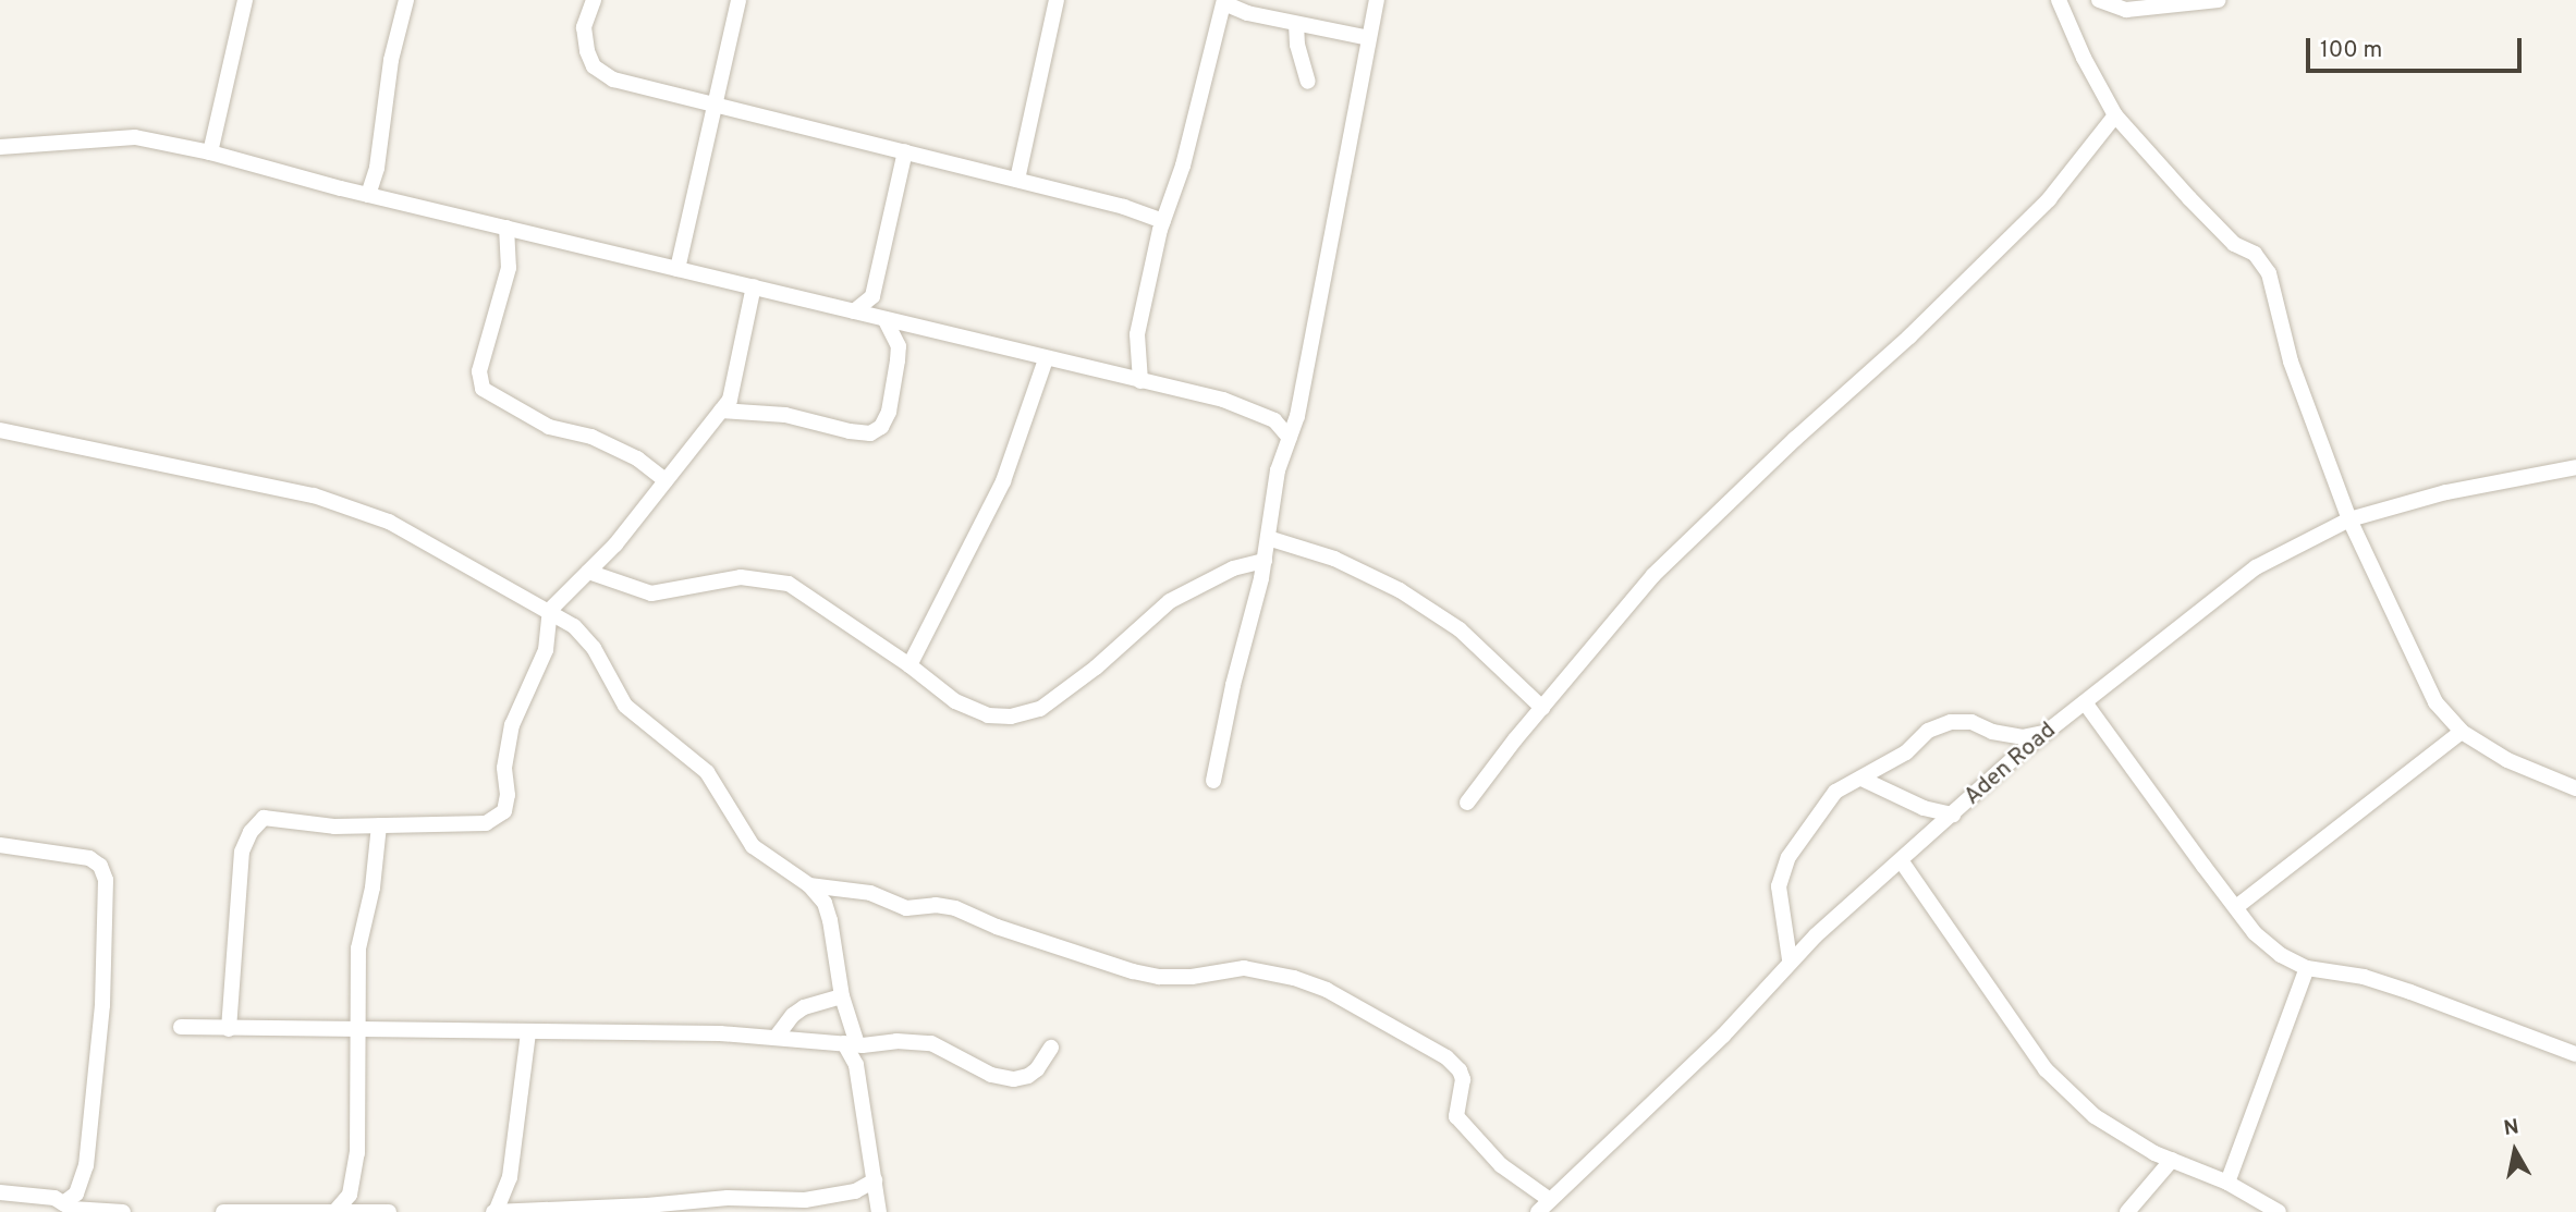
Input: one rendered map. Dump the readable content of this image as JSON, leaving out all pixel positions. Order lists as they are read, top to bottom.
{
  "streets": {
    "street": ["Aden Road"]
  },
  "scale_bar": "100 m",
  "north": "top"
}
